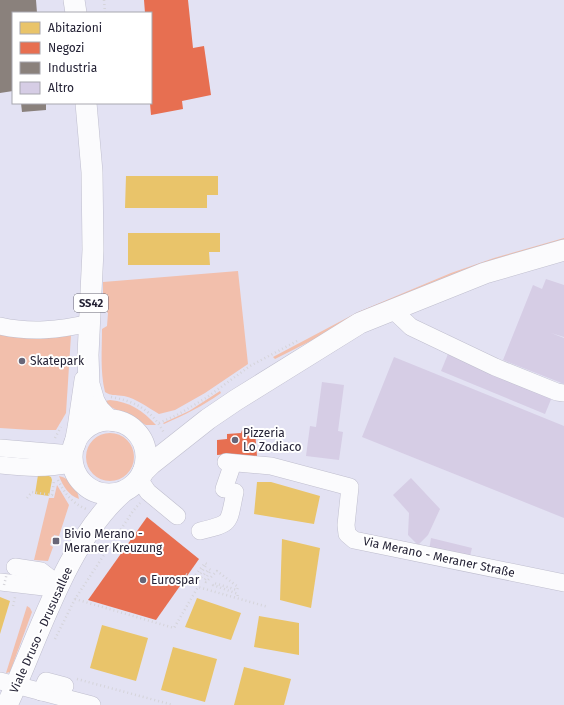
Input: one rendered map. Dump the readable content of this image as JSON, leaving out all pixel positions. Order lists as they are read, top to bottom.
{
  "streets": {
    "main road": ["SS42", "Viale Druso - Drususallee"],
    "street": ["Via Merano - Meraner Straße"]
  },
  "crossings": [
    ["SS42", "Viale Druso - Drususallee"]
  ],
  "places": {
    "other": ["Skatepark", "Pizzeria Lo Zodiaco", "Eurospar"],
    "transit": ["Bivio Merano - Meraner Kreuzung"]
  },
  "legend": [
    "Abitazioni",
    "Negozi",
    "Industria",
    "Altro"
  ]
}
